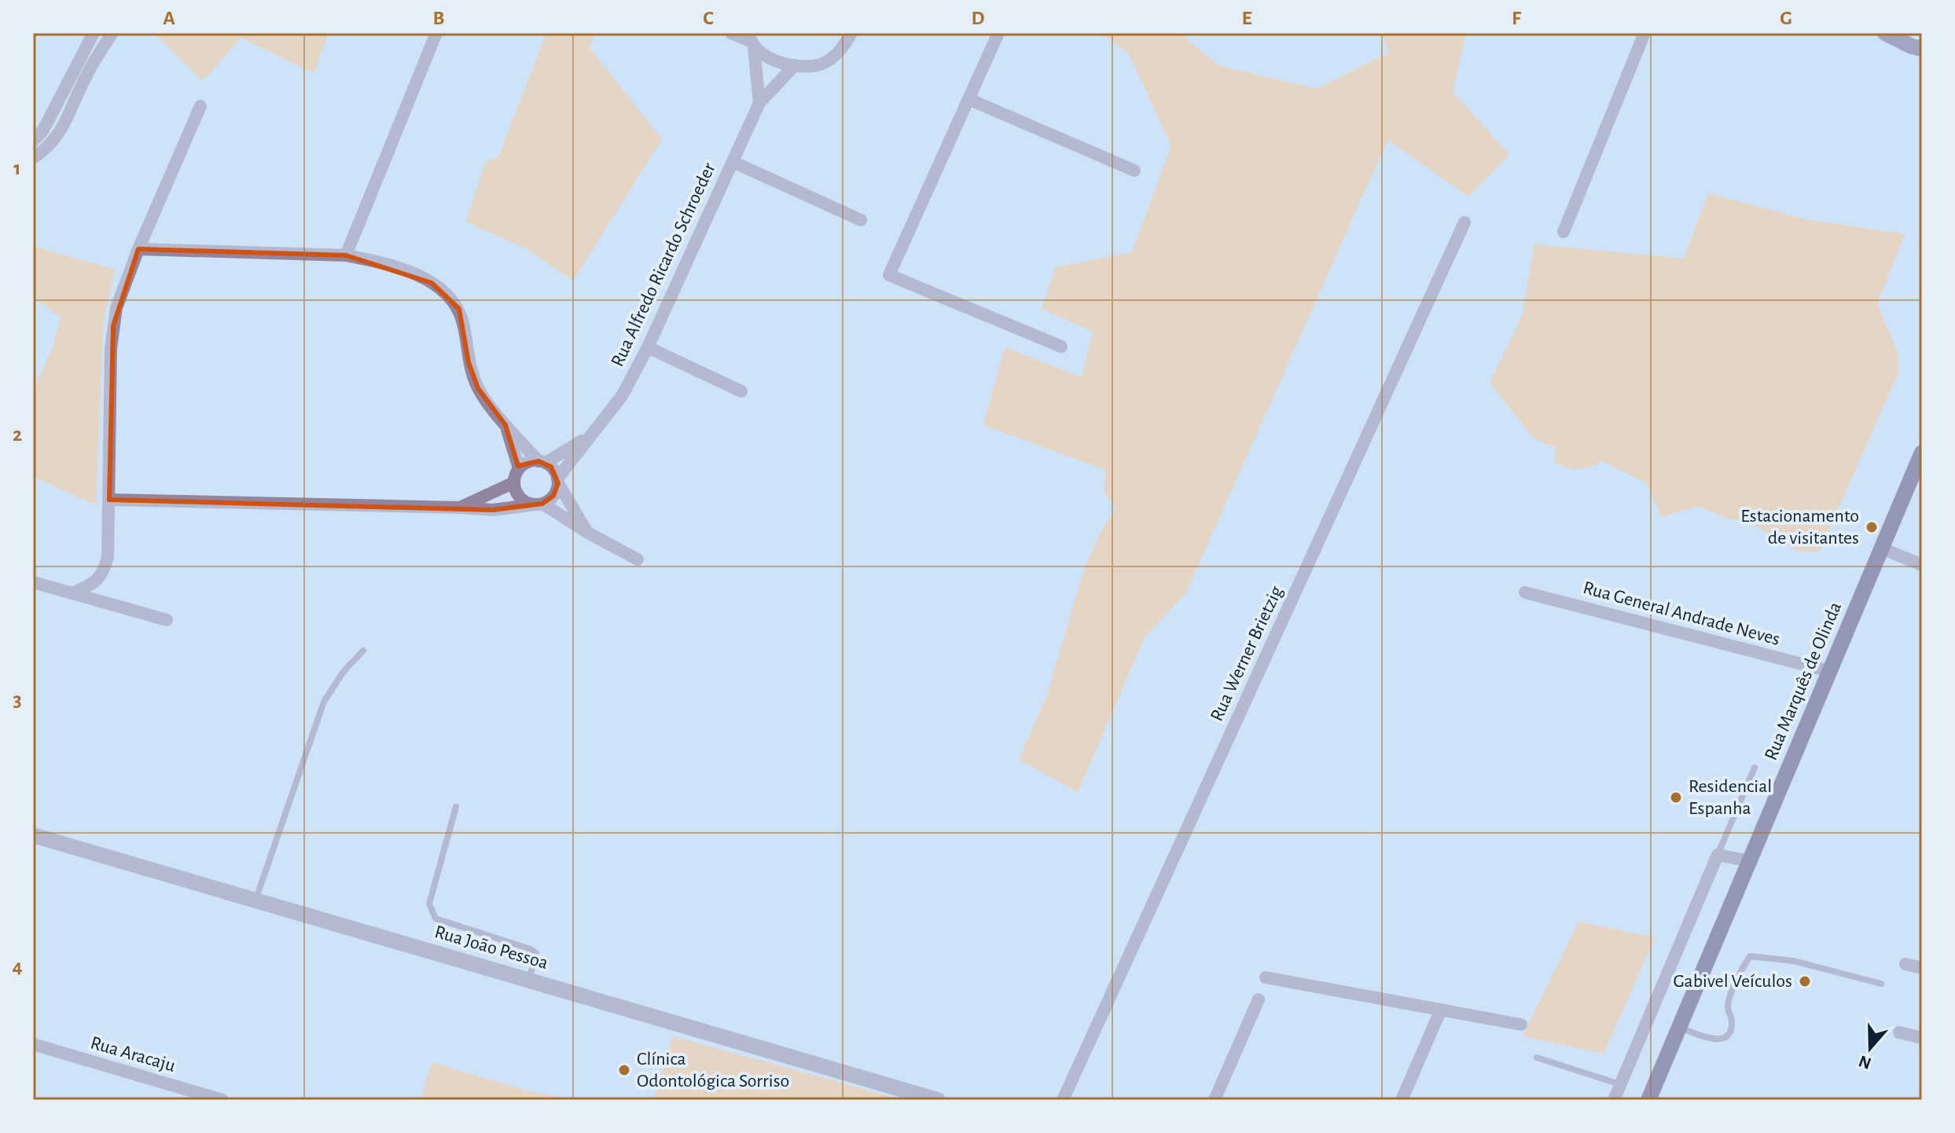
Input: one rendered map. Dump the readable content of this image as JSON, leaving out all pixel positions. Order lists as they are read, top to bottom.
{
  "streets": {
    "main road": ["Rua Marquês de Olinda"],
    "street": [
      "Rua Alfredo Ricardo Schroeder",
      "Rua General Andrade Neves",
      "Rua Werner Brietzig",
      "Rua João Pessoa",
      "Rua Aracaju"
    ]
  },
  "crossings": [
    ["Rua General Andrade Neves", "Rua Marquês de Olinda"]
  ],
  "places": [
    "Estacionamento de visitantes",
    "Residencial Espanha",
    "Gabivel Veículos",
    "Clínica Odontológica Sorriso"
  ],
  "north": "bottom",
  "grid": {
    "columns": [
      "A",
      "B",
      "C",
      "D",
      "E",
      "F",
      "G"
    ],
    "rows": [
      "1",
      "2",
      "3",
      "4"
    ]
  }
}
